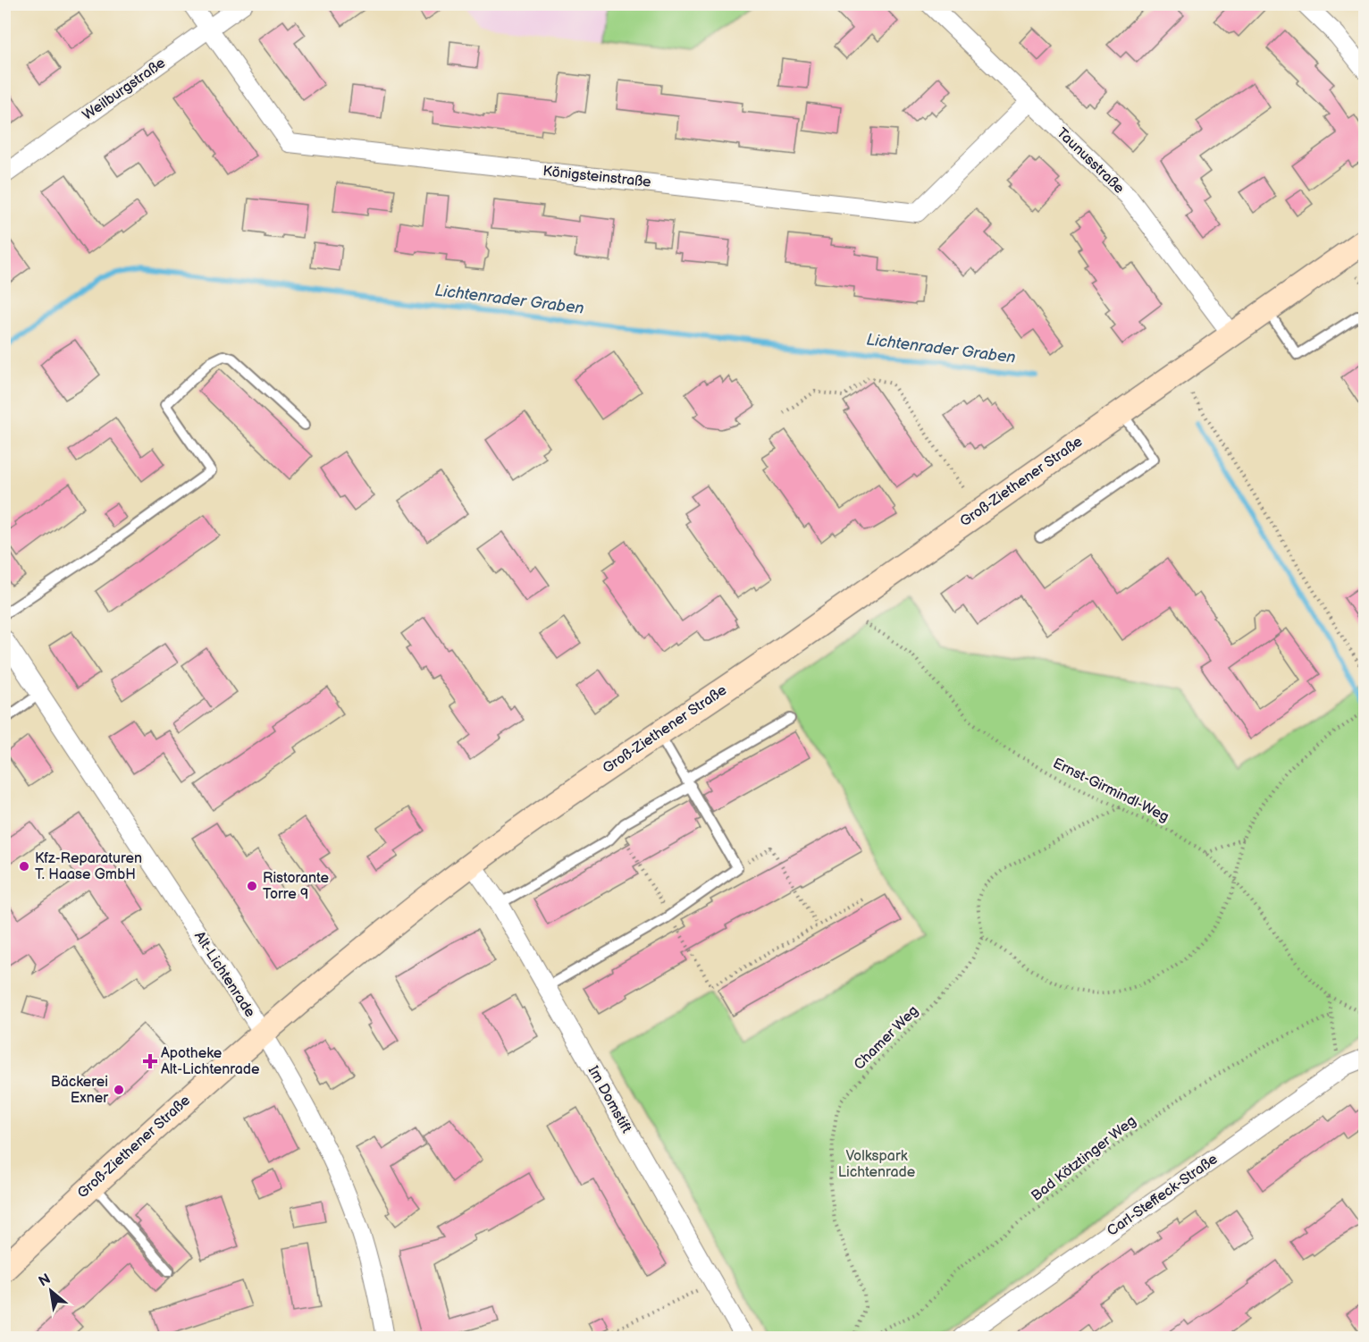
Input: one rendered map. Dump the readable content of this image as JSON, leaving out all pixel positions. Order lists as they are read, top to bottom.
{
  "streets": {
    "street": [
      "Weilburgstraße",
      "Taunusstraße",
      "Königsteinstraße",
      "Groß-Ziethener Straße",
      "Alt-Lichtenrade",
      "Im Domstift",
      "Carl-Steffeck-Straße"
    ],
    "path": ["Ernst-Girmindl-Weg", "Chamer Weg", "Bad Kötztinger Weg"]
  },
  "crossings": [
    ["Weilburgstraße", "Königsteinstraße"],
    ["Taunusstraße", "Königsteinstraße"],
    ["Taunusstraße", "Groß-Ziethener Straße"],
    ["Groß-Ziethener Straße", "Alt-Lichtenrade"],
    ["Groß-Ziethener Straße", "Im Domstift"]
  ],
  "water": ["Lichtenrader Graben"],
  "parks": ["Volkspark Lichtenrade"],
  "places": {
    "other": ["Kfz-Reparaturen T. Haase GmbH", "Ristorante Torre 9", "Bäckerei Exner"],
    "health": ["Apotheke Alt-Lichtenrade"]
  },
  "north": "top left"
}
